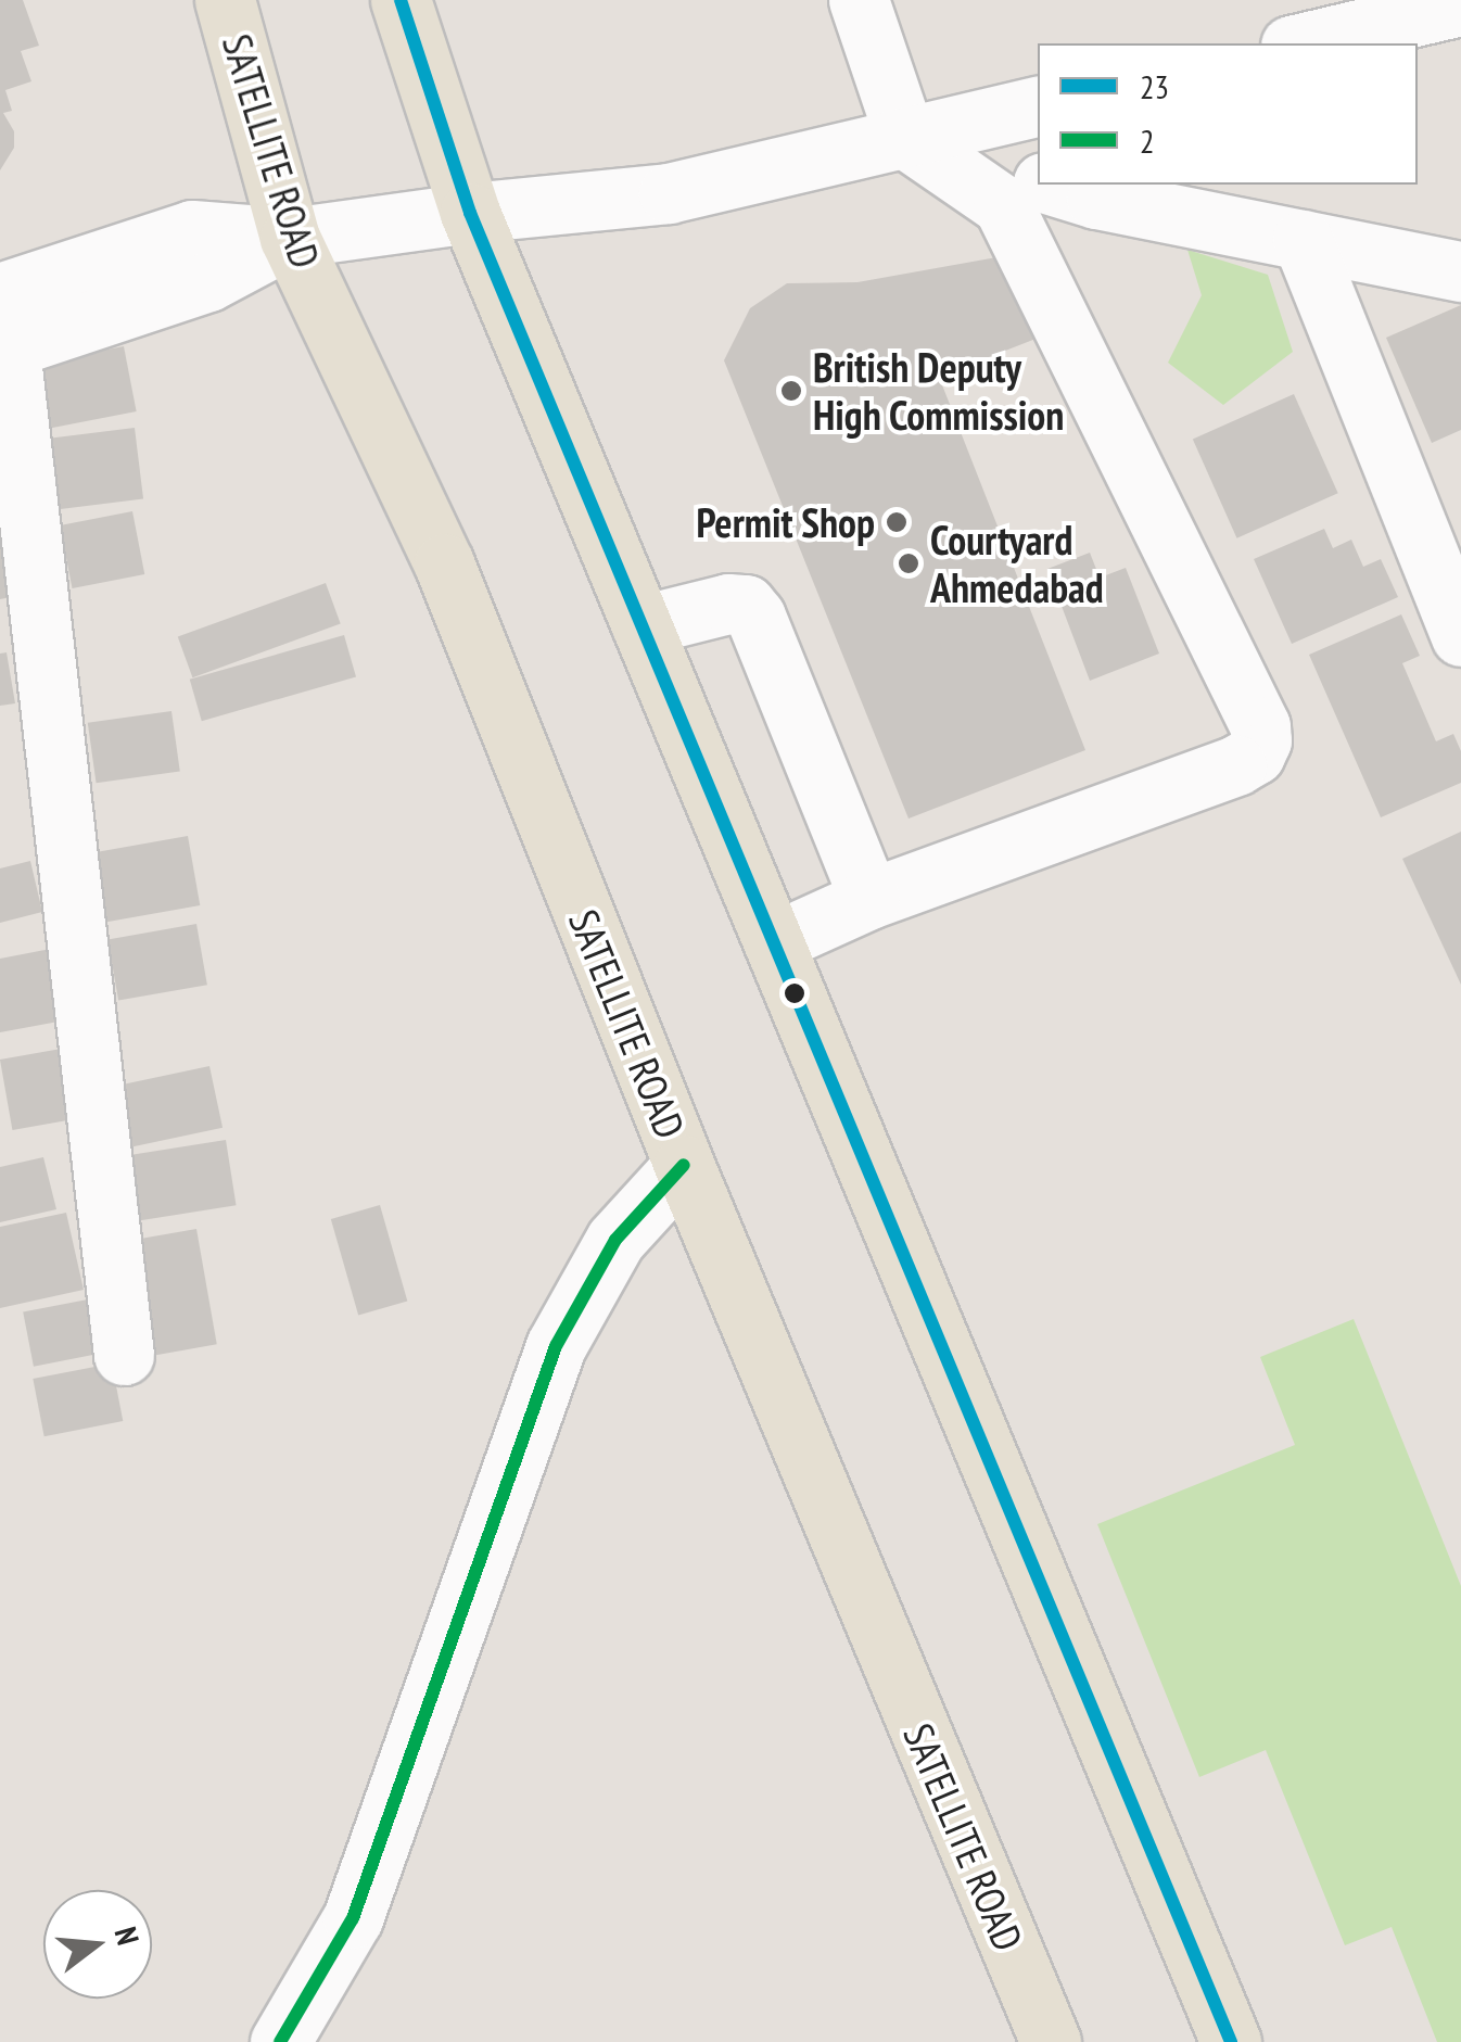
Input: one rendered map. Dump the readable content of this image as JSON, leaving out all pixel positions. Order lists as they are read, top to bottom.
{
  "streets": {
    "main road": ["SATELLITE ROAD"]
  },
  "places": ["British Deputy High Commission", "Permit Shop", "Courtyard Ahmedabad"],
  "lines": ["transit line 23", "transit line 2"],
  "legend": ["23", "2"],
  "north": "right"
}
